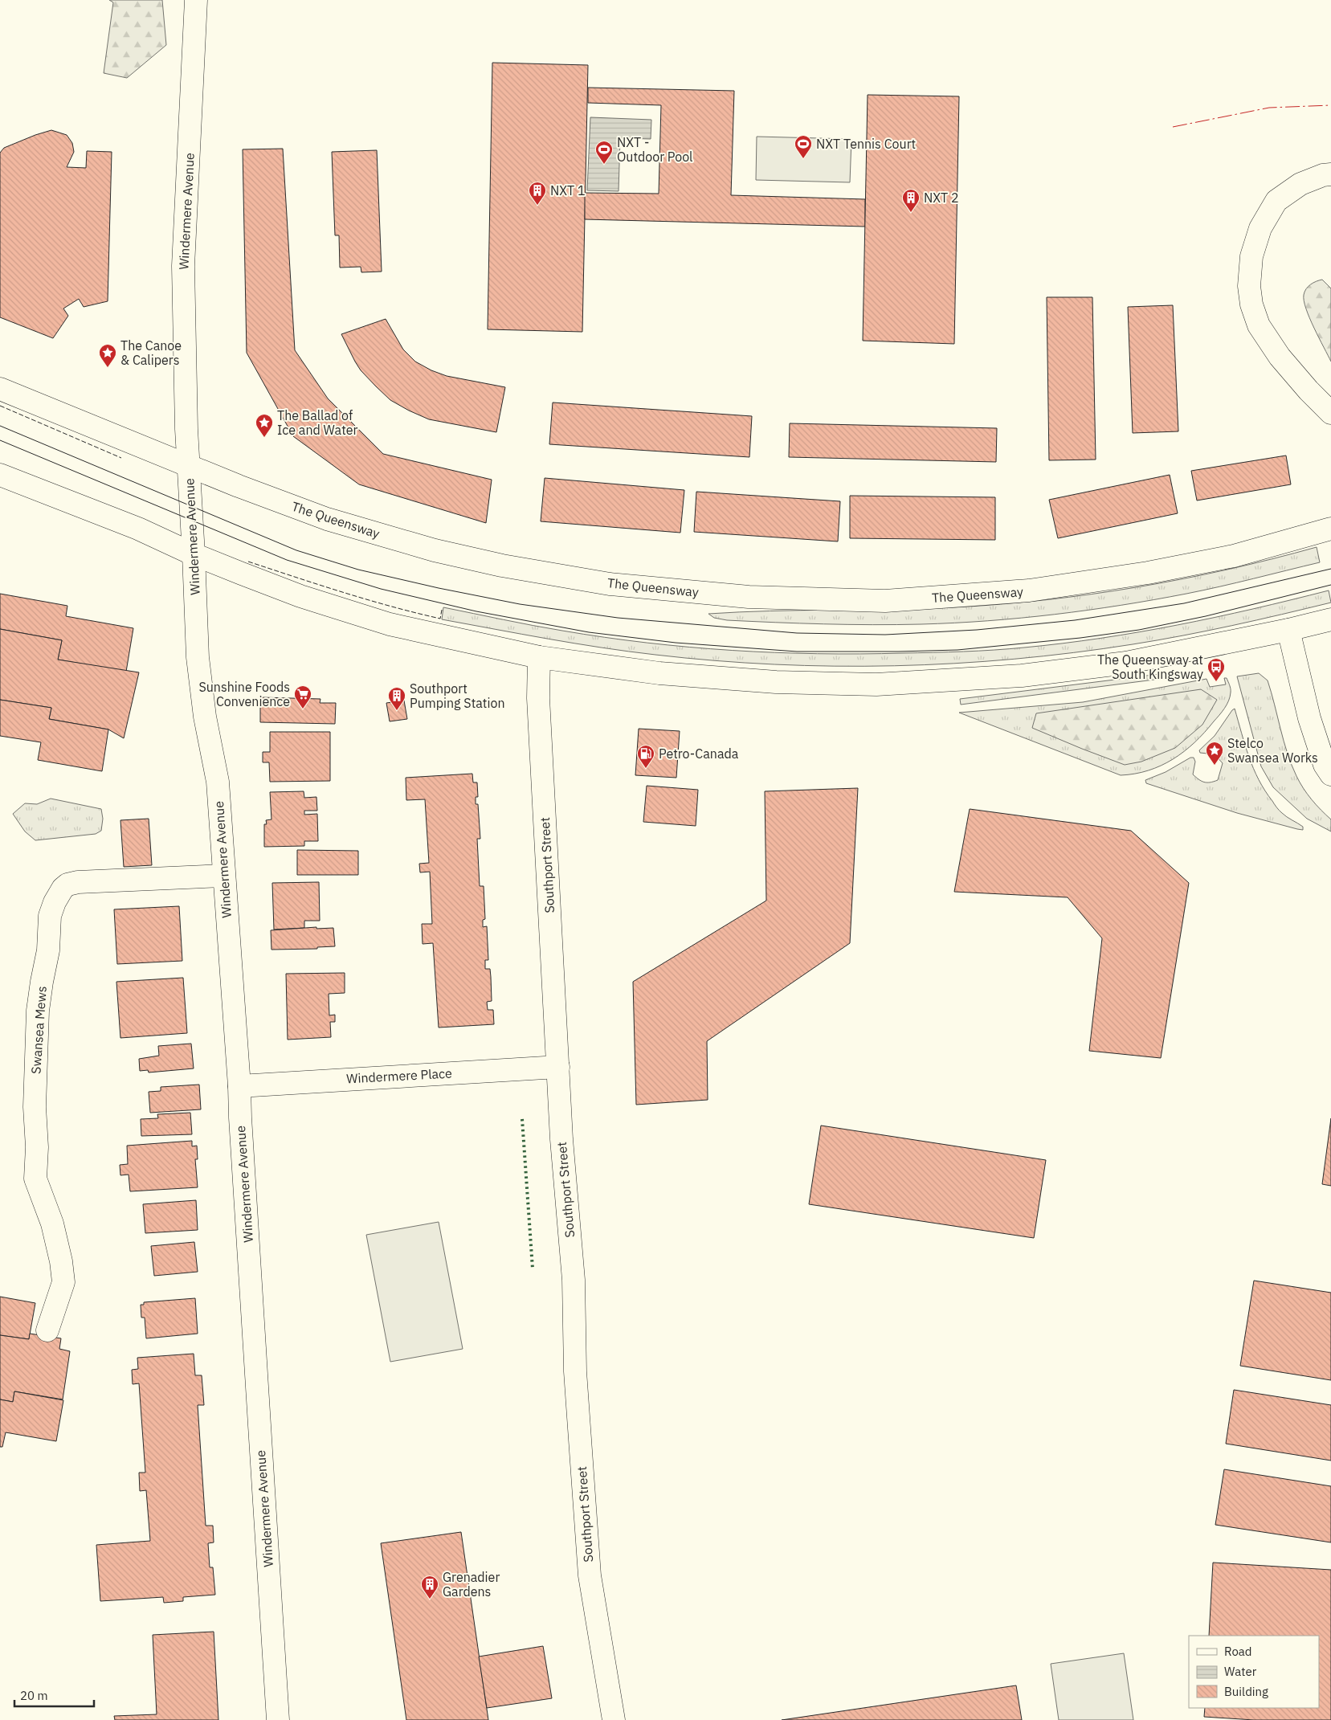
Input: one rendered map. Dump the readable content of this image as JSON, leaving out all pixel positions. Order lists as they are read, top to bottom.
{
  "streets": {
    "street": [
      "Windermere Avenue",
      "The Queensway",
      "Southport Street",
      "Swansea Mews",
      "Windermere Place"
    ]
  },
  "crossings": [
    ["Windermere Avenue", "The Queensway"],
    ["Windermere Avenue", "Swansea Mews"],
    ["Windermere Avenue", "Windermere Place"],
    ["Southport Street", "Windermere Place"]
  ],
  "places": {
    "sports": ["NXT Tennis Court", "NXT - Outdoor Pool"],
    "building": [
      "NXT 1",
      "NXT 2",
      "Southport Pumping Station",
      "Grenadier Gardens"
    ],
    "place": ["The Canoe & Calipers", "The Ballad of Ice and Water", "Stelco Swansea Works"],
    "bus stop": ["The Queensway at South Kingsway"],
    "supermarket": ["Sunshine Foods Convenience"],
    "fuel station": ["Petro-Canada"]
  },
  "legend": ["Road", "Water", "Building"],
  "scale_bar": "20 m"
}
